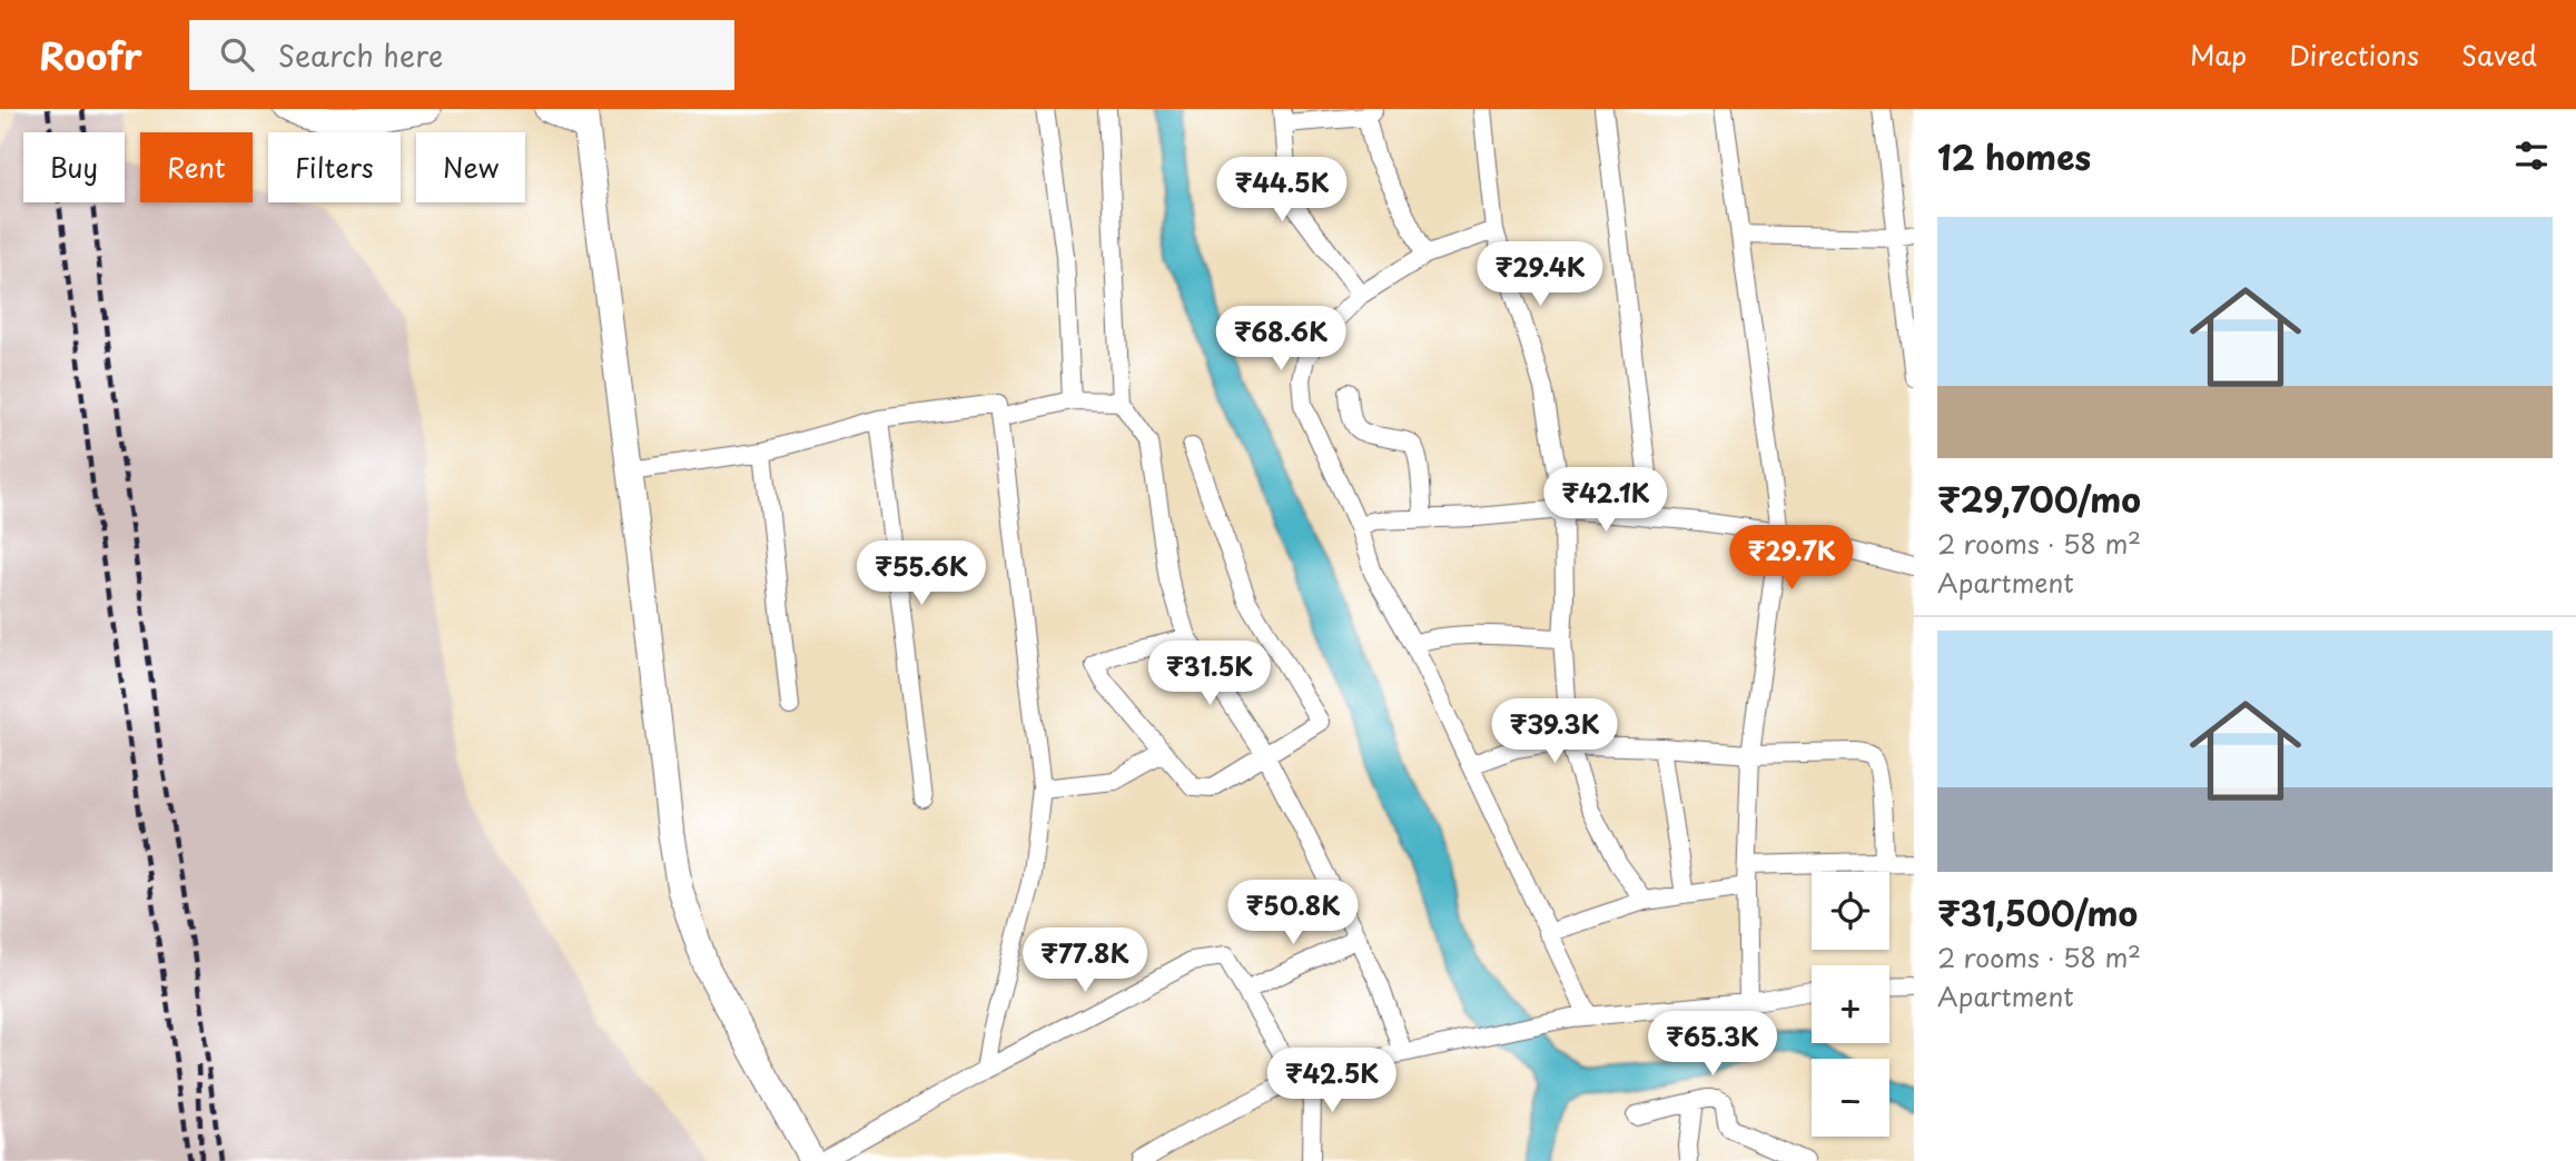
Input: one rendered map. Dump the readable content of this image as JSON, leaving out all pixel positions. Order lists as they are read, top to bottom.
{
  "page": {
    "header": "Roofr",
    "search": "Search here",
    "nav": ["Map", "Directions", "Saved"],
    "heading": "12 homes",
    "chip": [
      "Buy",
      "Rent",
      "Filters",
      "New"
    ],
    "price": [
      "₹44.5K",
      "₹29.4K",
      "₹68.6K",
      "₹42.1K",
      "₹29.7K",
      "₹55.6K",
      "₹31.5K",
      "₹39.3K",
      "₹50.8K",
      "₹77.8K",
      "₹65.3K",
      "₹42.5K"
    ],
    "list": [
      {
        "name": "₹29,700/mo",
        "note": "2 rooms · 58 m² · Apartment"
      },
      {
        "name": "₹31,500/mo",
        "note": "2 rooms · 58 m² · Apartment"
      }
    ],
    "map_buttons": ["+", "−"]
  }
}
